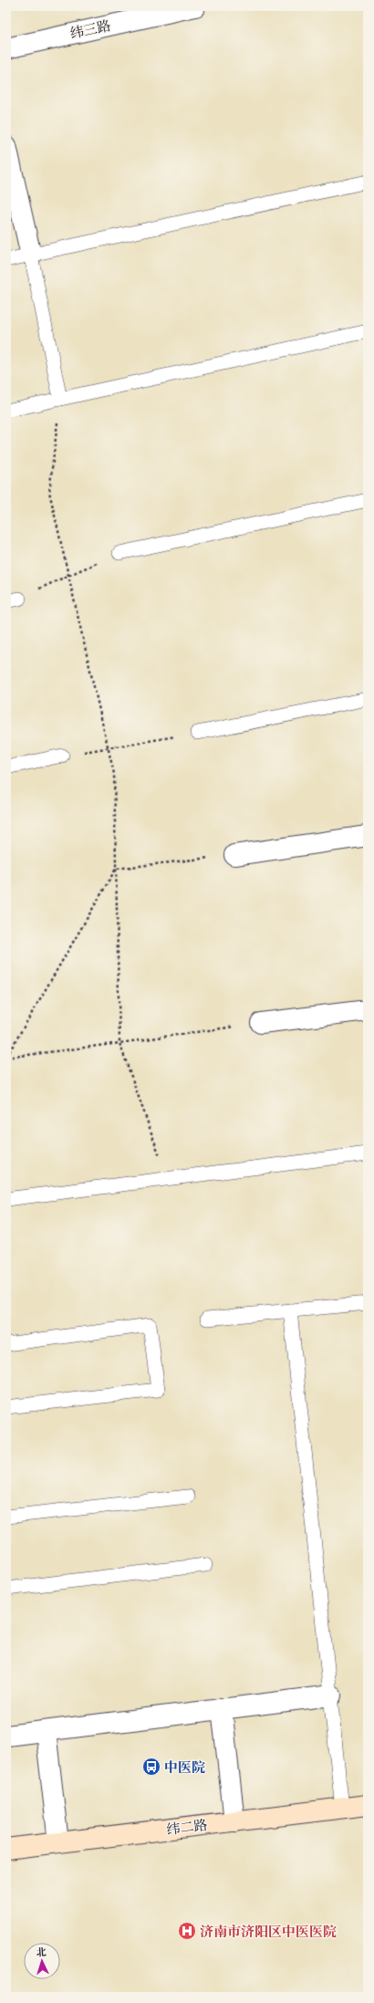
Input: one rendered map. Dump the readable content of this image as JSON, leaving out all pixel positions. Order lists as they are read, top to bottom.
{
  "streets": {
    "main road": ["纬二路"],
    "street": ["纬三路"]
  },
  "places": {
    "bus stop": ["中医院"],
    "hospital": ["济南市济阳区中医医院"]
  },
  "north": "top"
}
